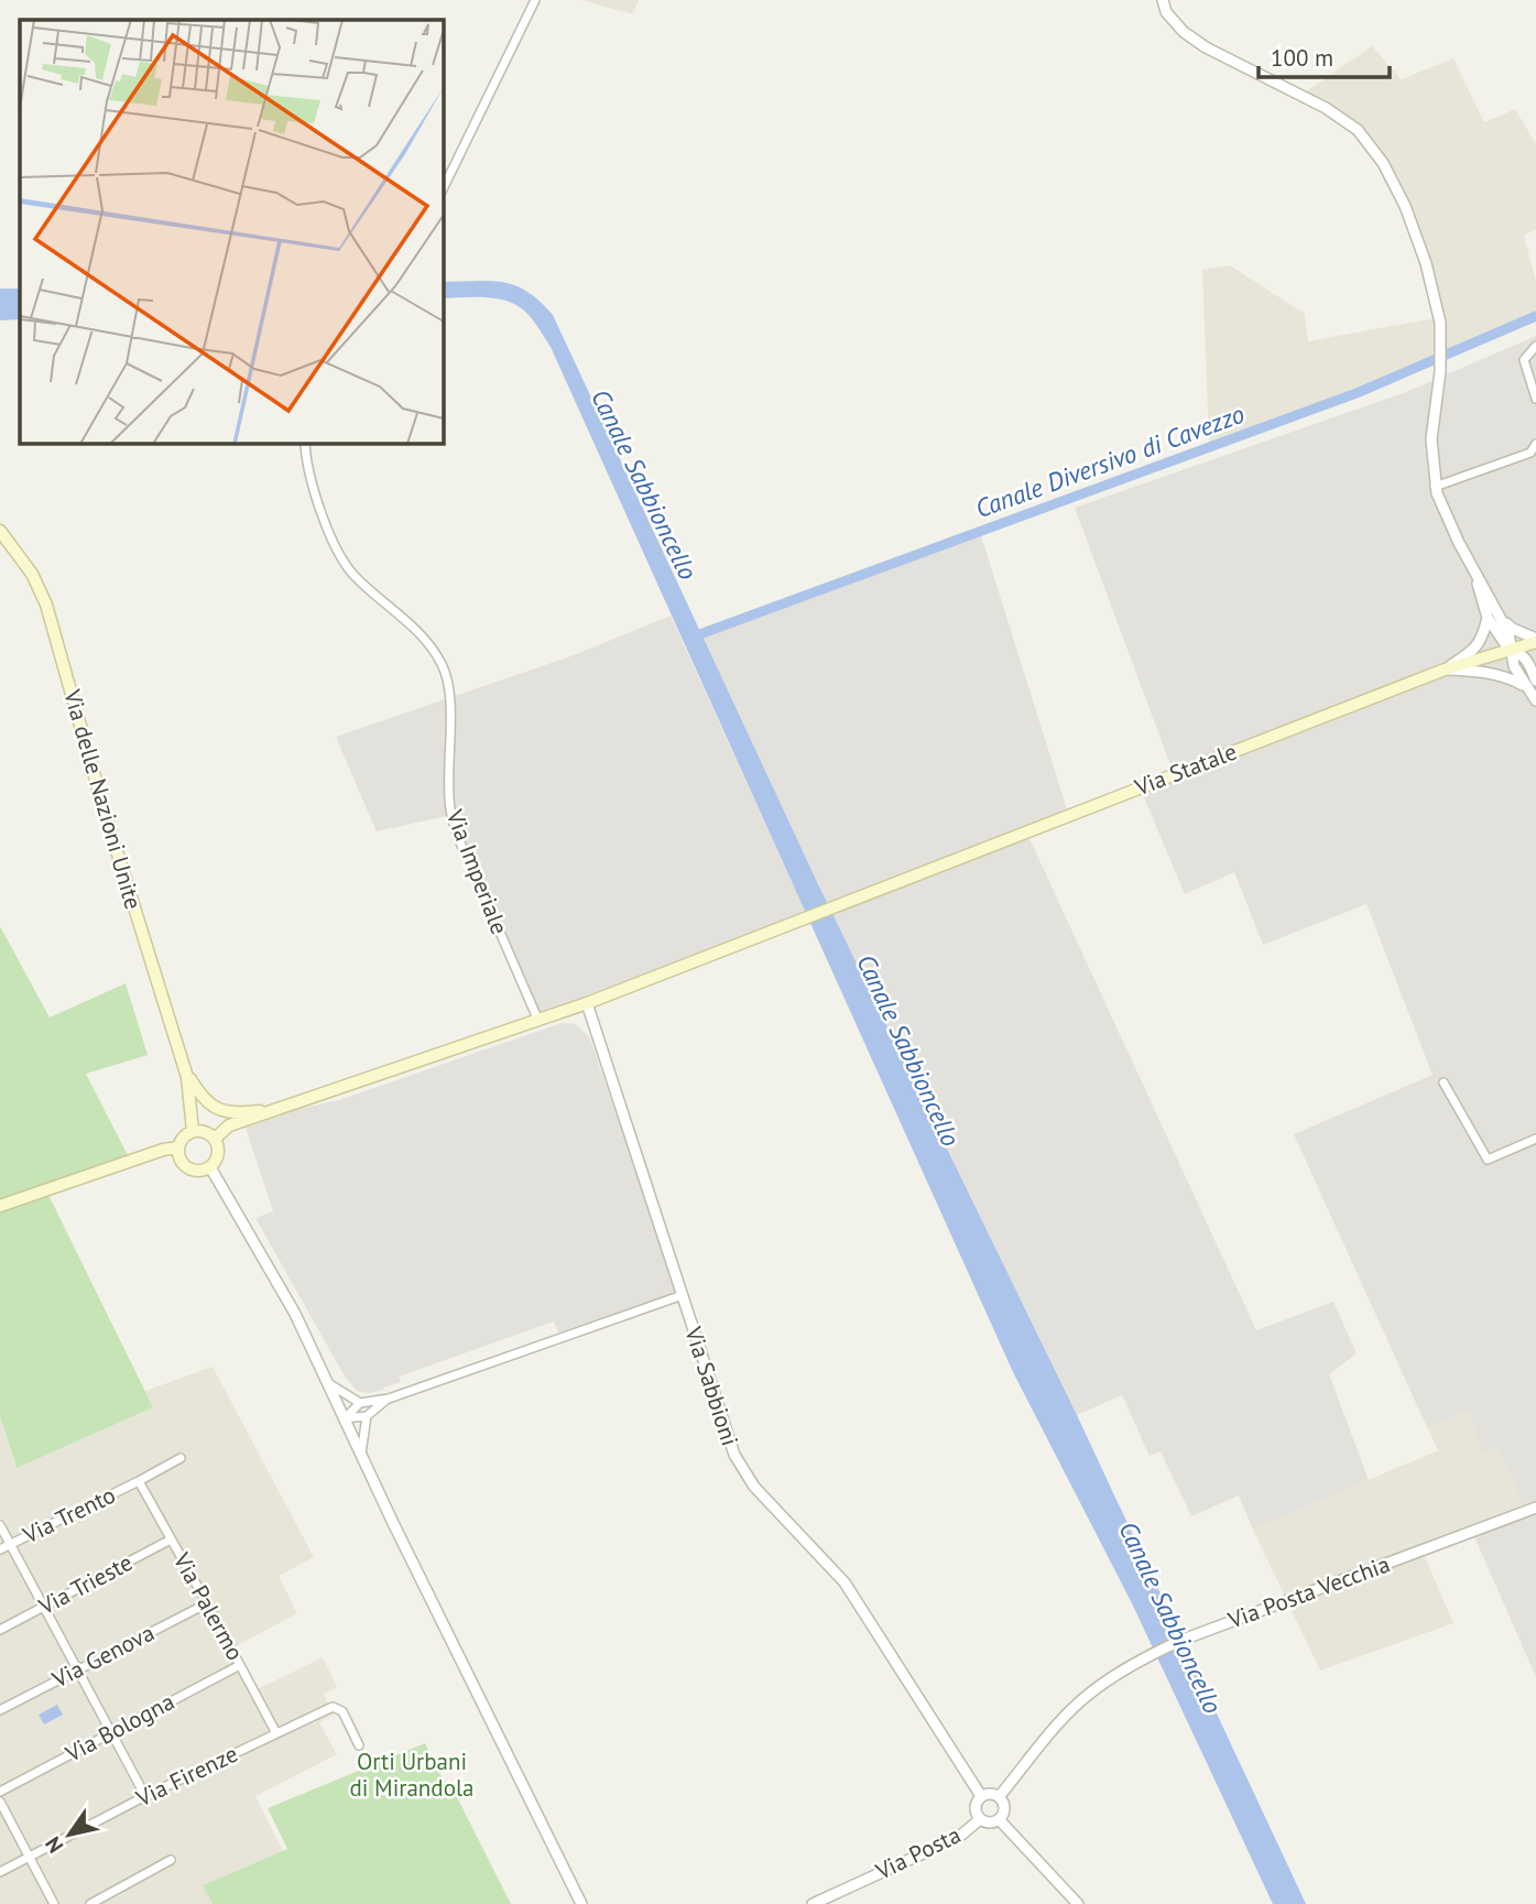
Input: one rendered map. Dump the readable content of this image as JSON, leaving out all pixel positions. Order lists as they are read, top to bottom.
{
  "streets": {
    "main road": ["Via Statale", "Via delle Nazioni Unite"],
    "street": [
      "Via Imperiale",
      "Via Sabbioni",
      "Via Trento",
      "Via Trieste",
      "Via Posta Vecchia",
      "Via Palermo",
      "Via Genova",
      "Via Bologna",
      "Via Firenze",
      "Via Posta"
    ]
  },
  "crossings": [
    ["Via Statale", "Via delle Nazioni Unite"],
    ["Via Statale", "Via Imperiale"],
    ["Via Statale", "Via Sabbioni"],
    ["Via Sabbioni", "Via Posta Vecchia"],
    ["Via Sabbioni", "Via Posta"],
    ["Via Trento", "Via Palermo"],
    ["Via Trieste", "Via Palermo"],
    ["Via Posta Vecchia", "Via Posta"],
    ["Via Palermo", "Via Genova"],
    ["Via Palermo", "Via Bologna"],
    ["Via Palermo", "Via Firenze"]
  ],
  "water": ["Canale Diversivo di Cavezzo", "Canale Sabbioncello"],
  "parks": ["Orti Urbani di Mirandola"],
  "scale_bar": "100 m",
  "north": "bottom left"
}
